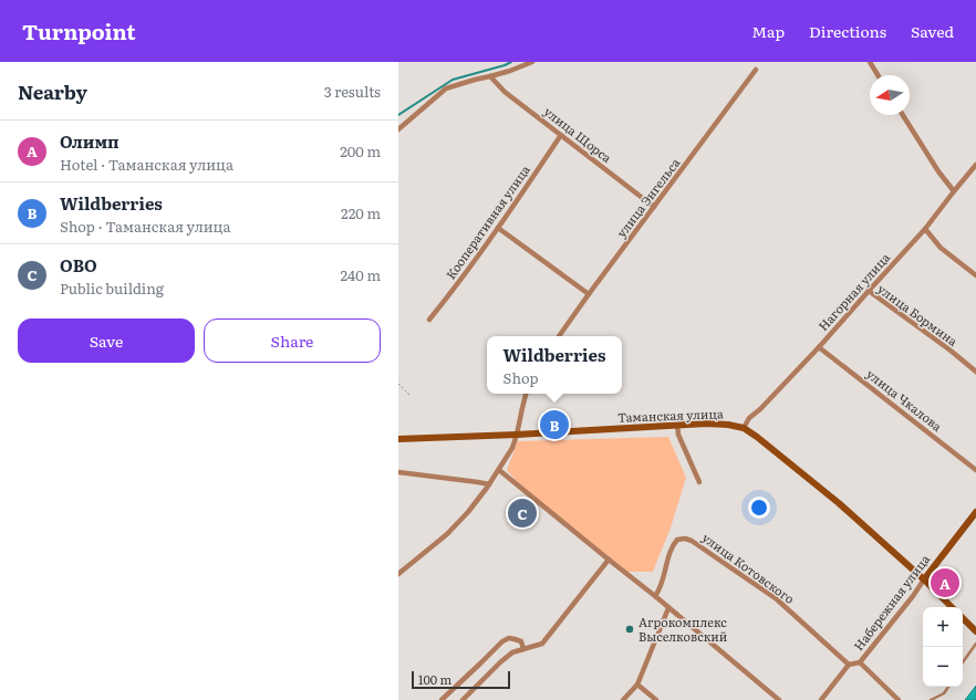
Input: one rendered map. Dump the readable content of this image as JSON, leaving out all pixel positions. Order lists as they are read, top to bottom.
{
  "streets": {
    "street": [
      "улица Щорса",
      "улица Энгельса",
      "Кооперативная улица",
      "Нагорная улица",
      "улица Бормина",
      "улица Чкалова",
      "Таманская улица",
      "улица Котовского",
      "Набережная улица"
    ]
  },
  "crossings": [
    ["улица Щорса", "улица Энгельса"],
    ["улица Щорса", "Кооперативная улица"],
    ["Нагорная улица", "улица Бормина"],
    ["Нагорная улица", "улица Чкалова"],
    ["Нагорная улица", "Таманская улица"],
    ["улица Котовского", "Набережная улица"]
  ],
  "places": ["Агрокомплекс Выселковский"],
  "scale_bar": "100 m",
  "north": "left",
  "page": {
    "header": "Turnpoint",
    "nav": ["Map", "Directions", "Saved"],
    "heading": ["Nearby", "3 results"],
    "list": [
      {
        "mark": "A",
        "name": "Олимп",
        "note": "Hotel · Таманская улица",
        "value": "200 m"
      },
      {
        "mark": "B",
        "name": "Wildberries",
        "note": "Shop · Таманская улица",
        "value": "220 m"
      },
      {
        "mark": "C",
        "name": "ОВО",
        "note": "Public building",
        "value": "240 m"
      }
    ],
    "buttons": ["Save", "Share"],
    "popup": ["Wildberries", "Shop"],
    "pins": ["B", "C", "A"],
    "map_buttons": ["+", "−"],
    "scale": "100 m"
  }
}
